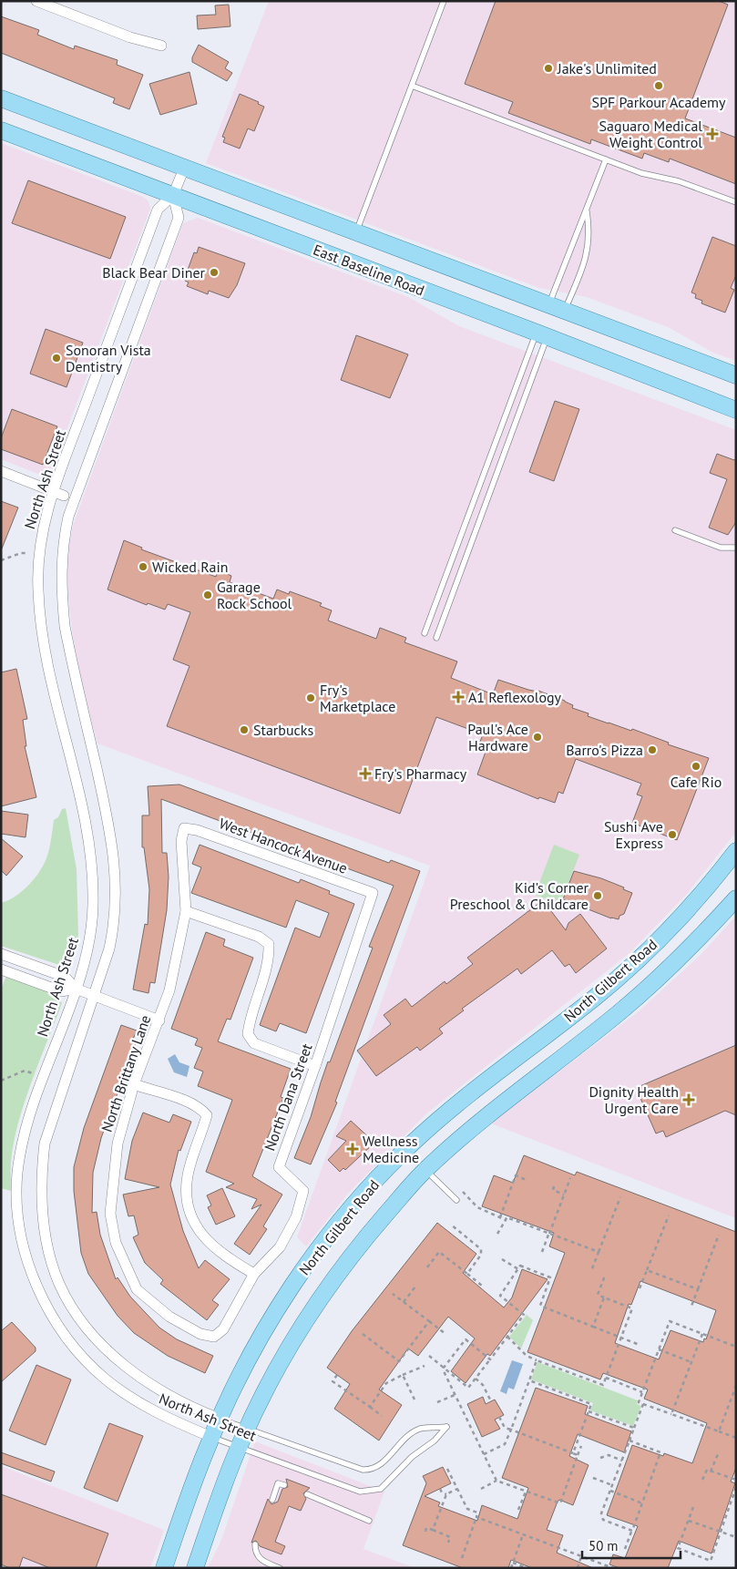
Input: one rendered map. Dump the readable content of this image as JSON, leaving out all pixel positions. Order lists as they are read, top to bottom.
{
  "streets": {
    "main road": ["East Baseline Road", "North Gilbert Road"],
    "street": [
      "North Ash Street",
      "West Hancock Avenue",
      "North Brittany Lane",
      "North Dana Street"
    ]
  },
  "crossings": [
    ["East Baseline Road", "North Ash Street"],
    ["North Ash Street", "North Gilbert Road"],
    ["West Hancock Avenue", "North Brittany Lane"],
    ["West Hancock Avenue", "North Dana Street"],
    ["North Brittany Lane", "North Dana Street"]
  ],
  "places": {
    "other": [
      "Jake's Unlimited",
      "SPF Parkour Academy",
      "Black Bear Diner",
      "Sonoran Vista Dentistry",
      "Wicked Rain",
      "Garage Rock School",
      "Fry's Marketplace",
      "Starbucks",
      "Paul's Ace Hardware",
      "Barro's Pizza",
      "Cafe Rio",
      "Sushi Ave Express",
      "Kid's Corner Preschool & Childcare"
    ],
    "health": [
      "Saguaro Medical Weight Control",
      "A1 Reflexology",
      "Fry's Pharmacy",
      "Dignity Health Urgent Care",
      "Wellness Medicine"
    ]
  },
  "scale_bar": "50 m"
}
